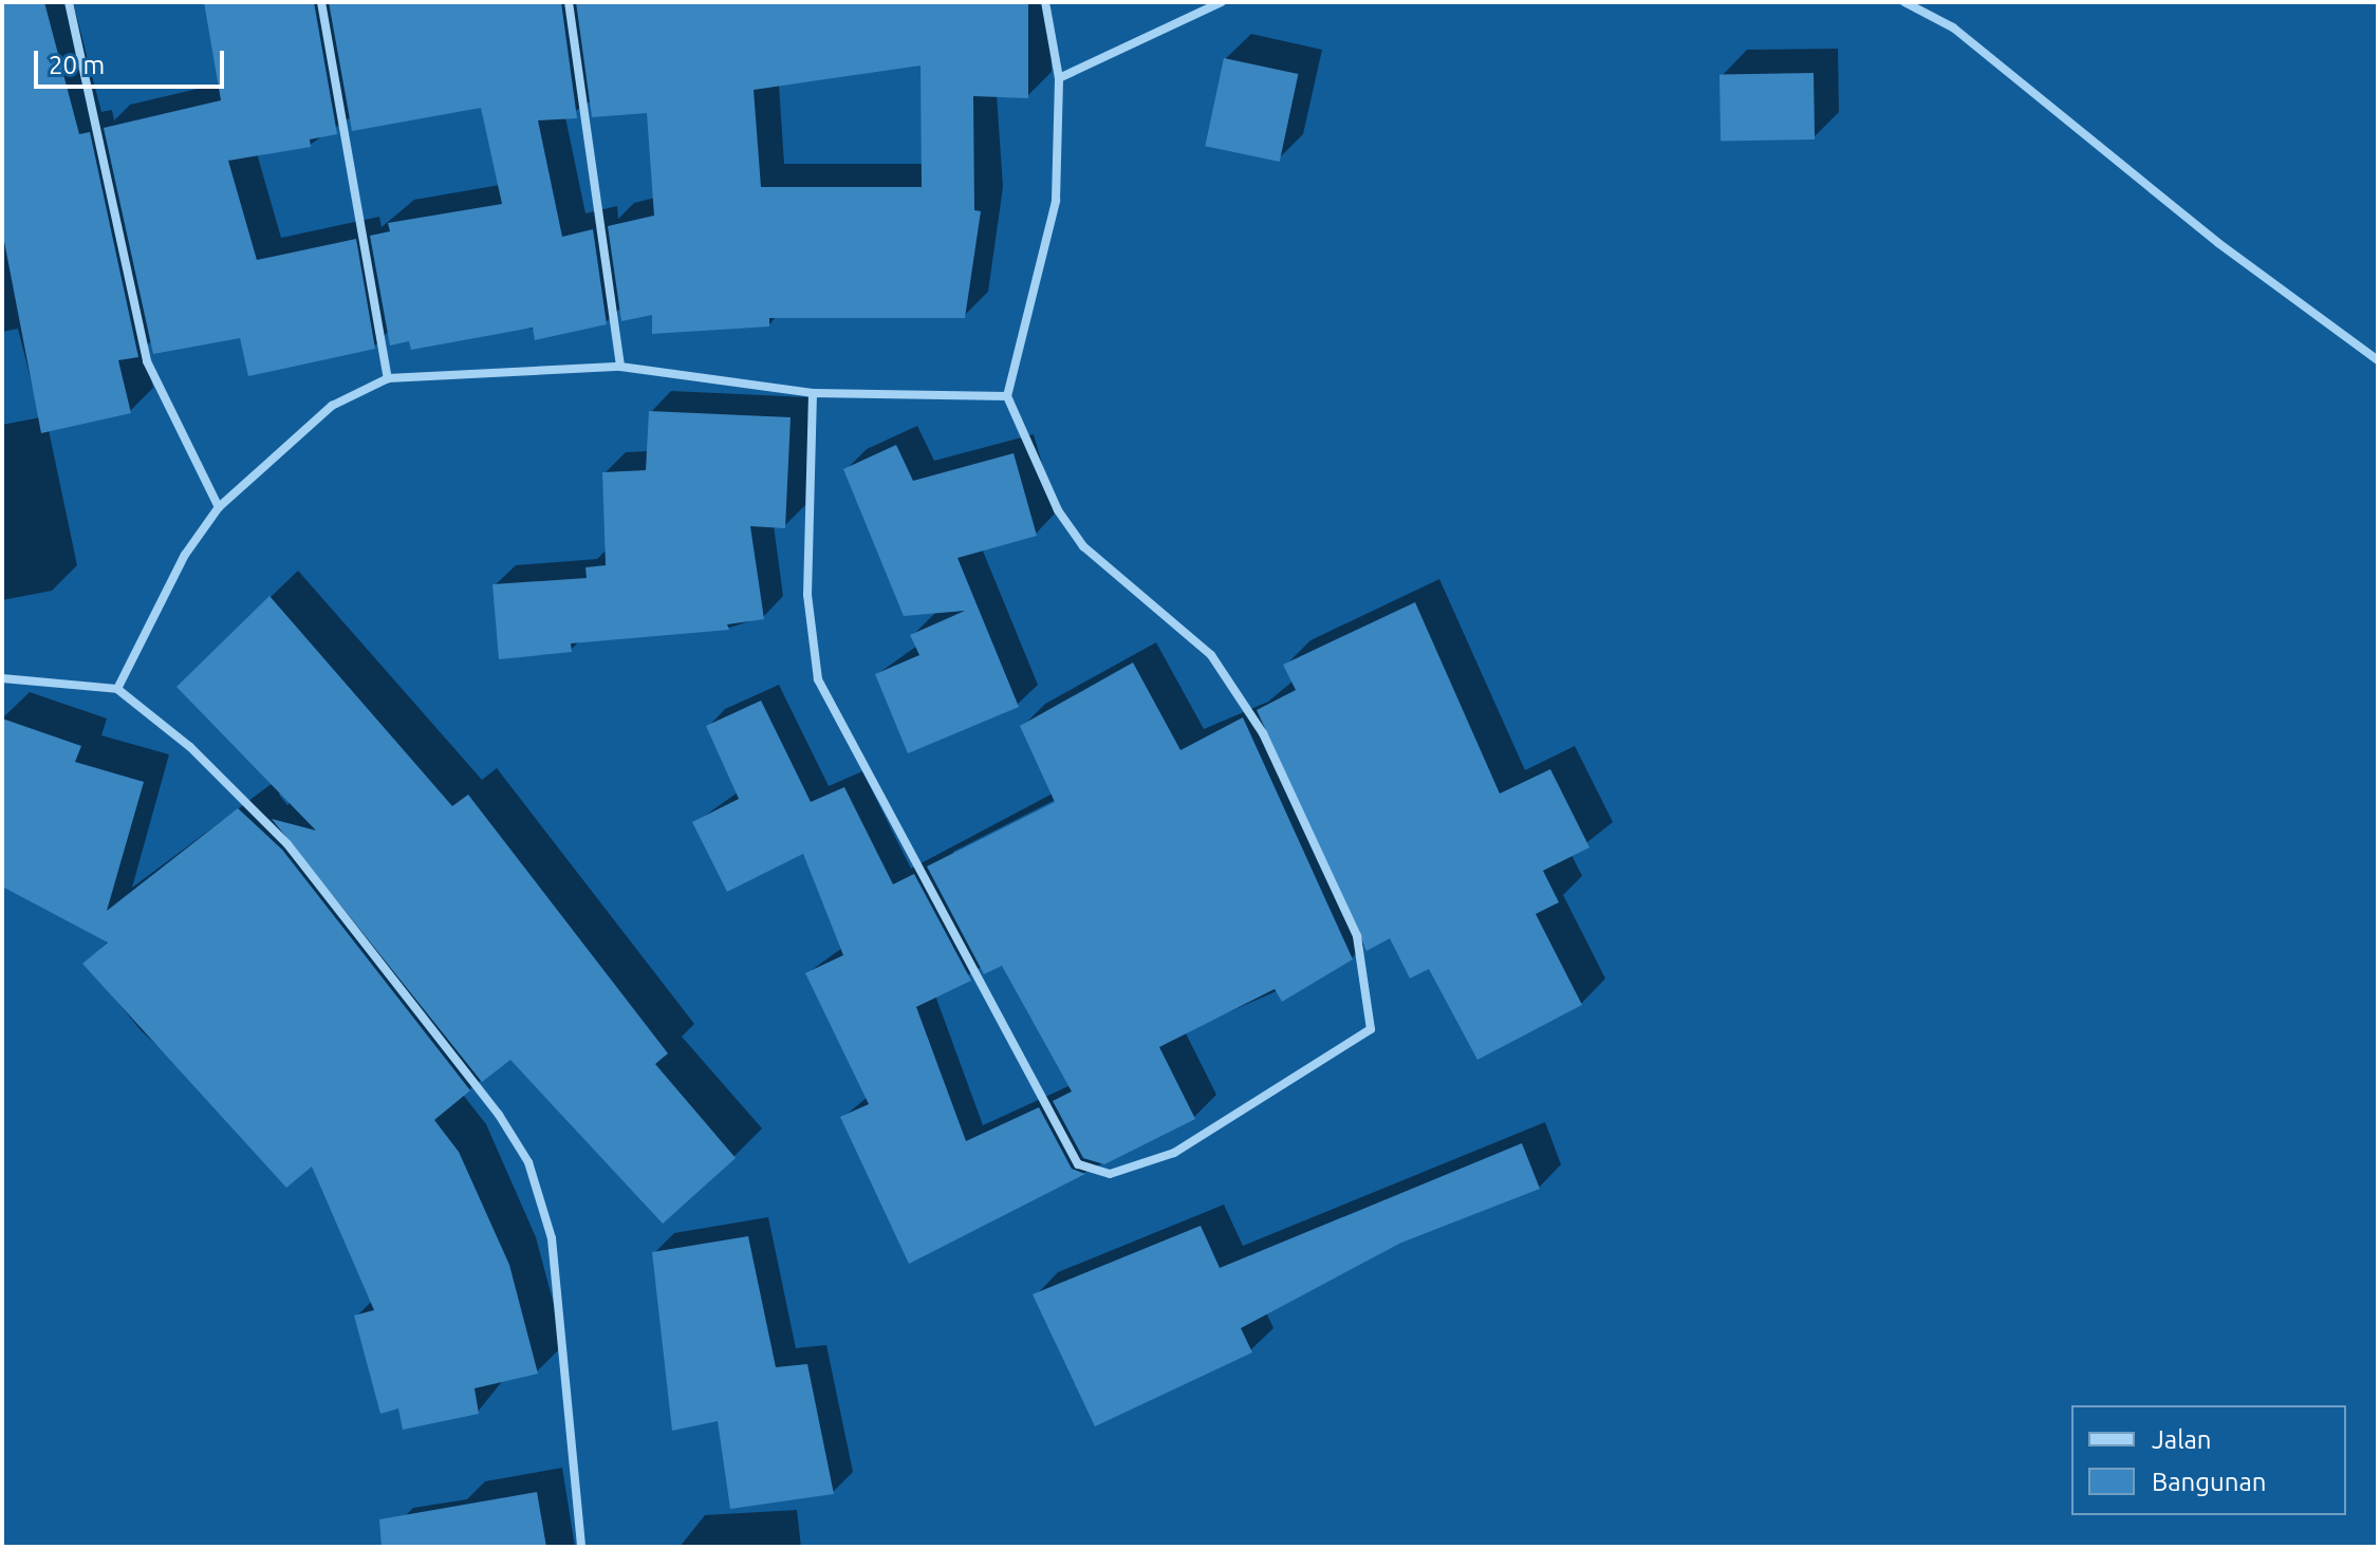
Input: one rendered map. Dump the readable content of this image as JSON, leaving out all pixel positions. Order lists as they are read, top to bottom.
{
  "legend": ["Jalan", "Bangunan"],
  "scale_bar": "20 m"
}
